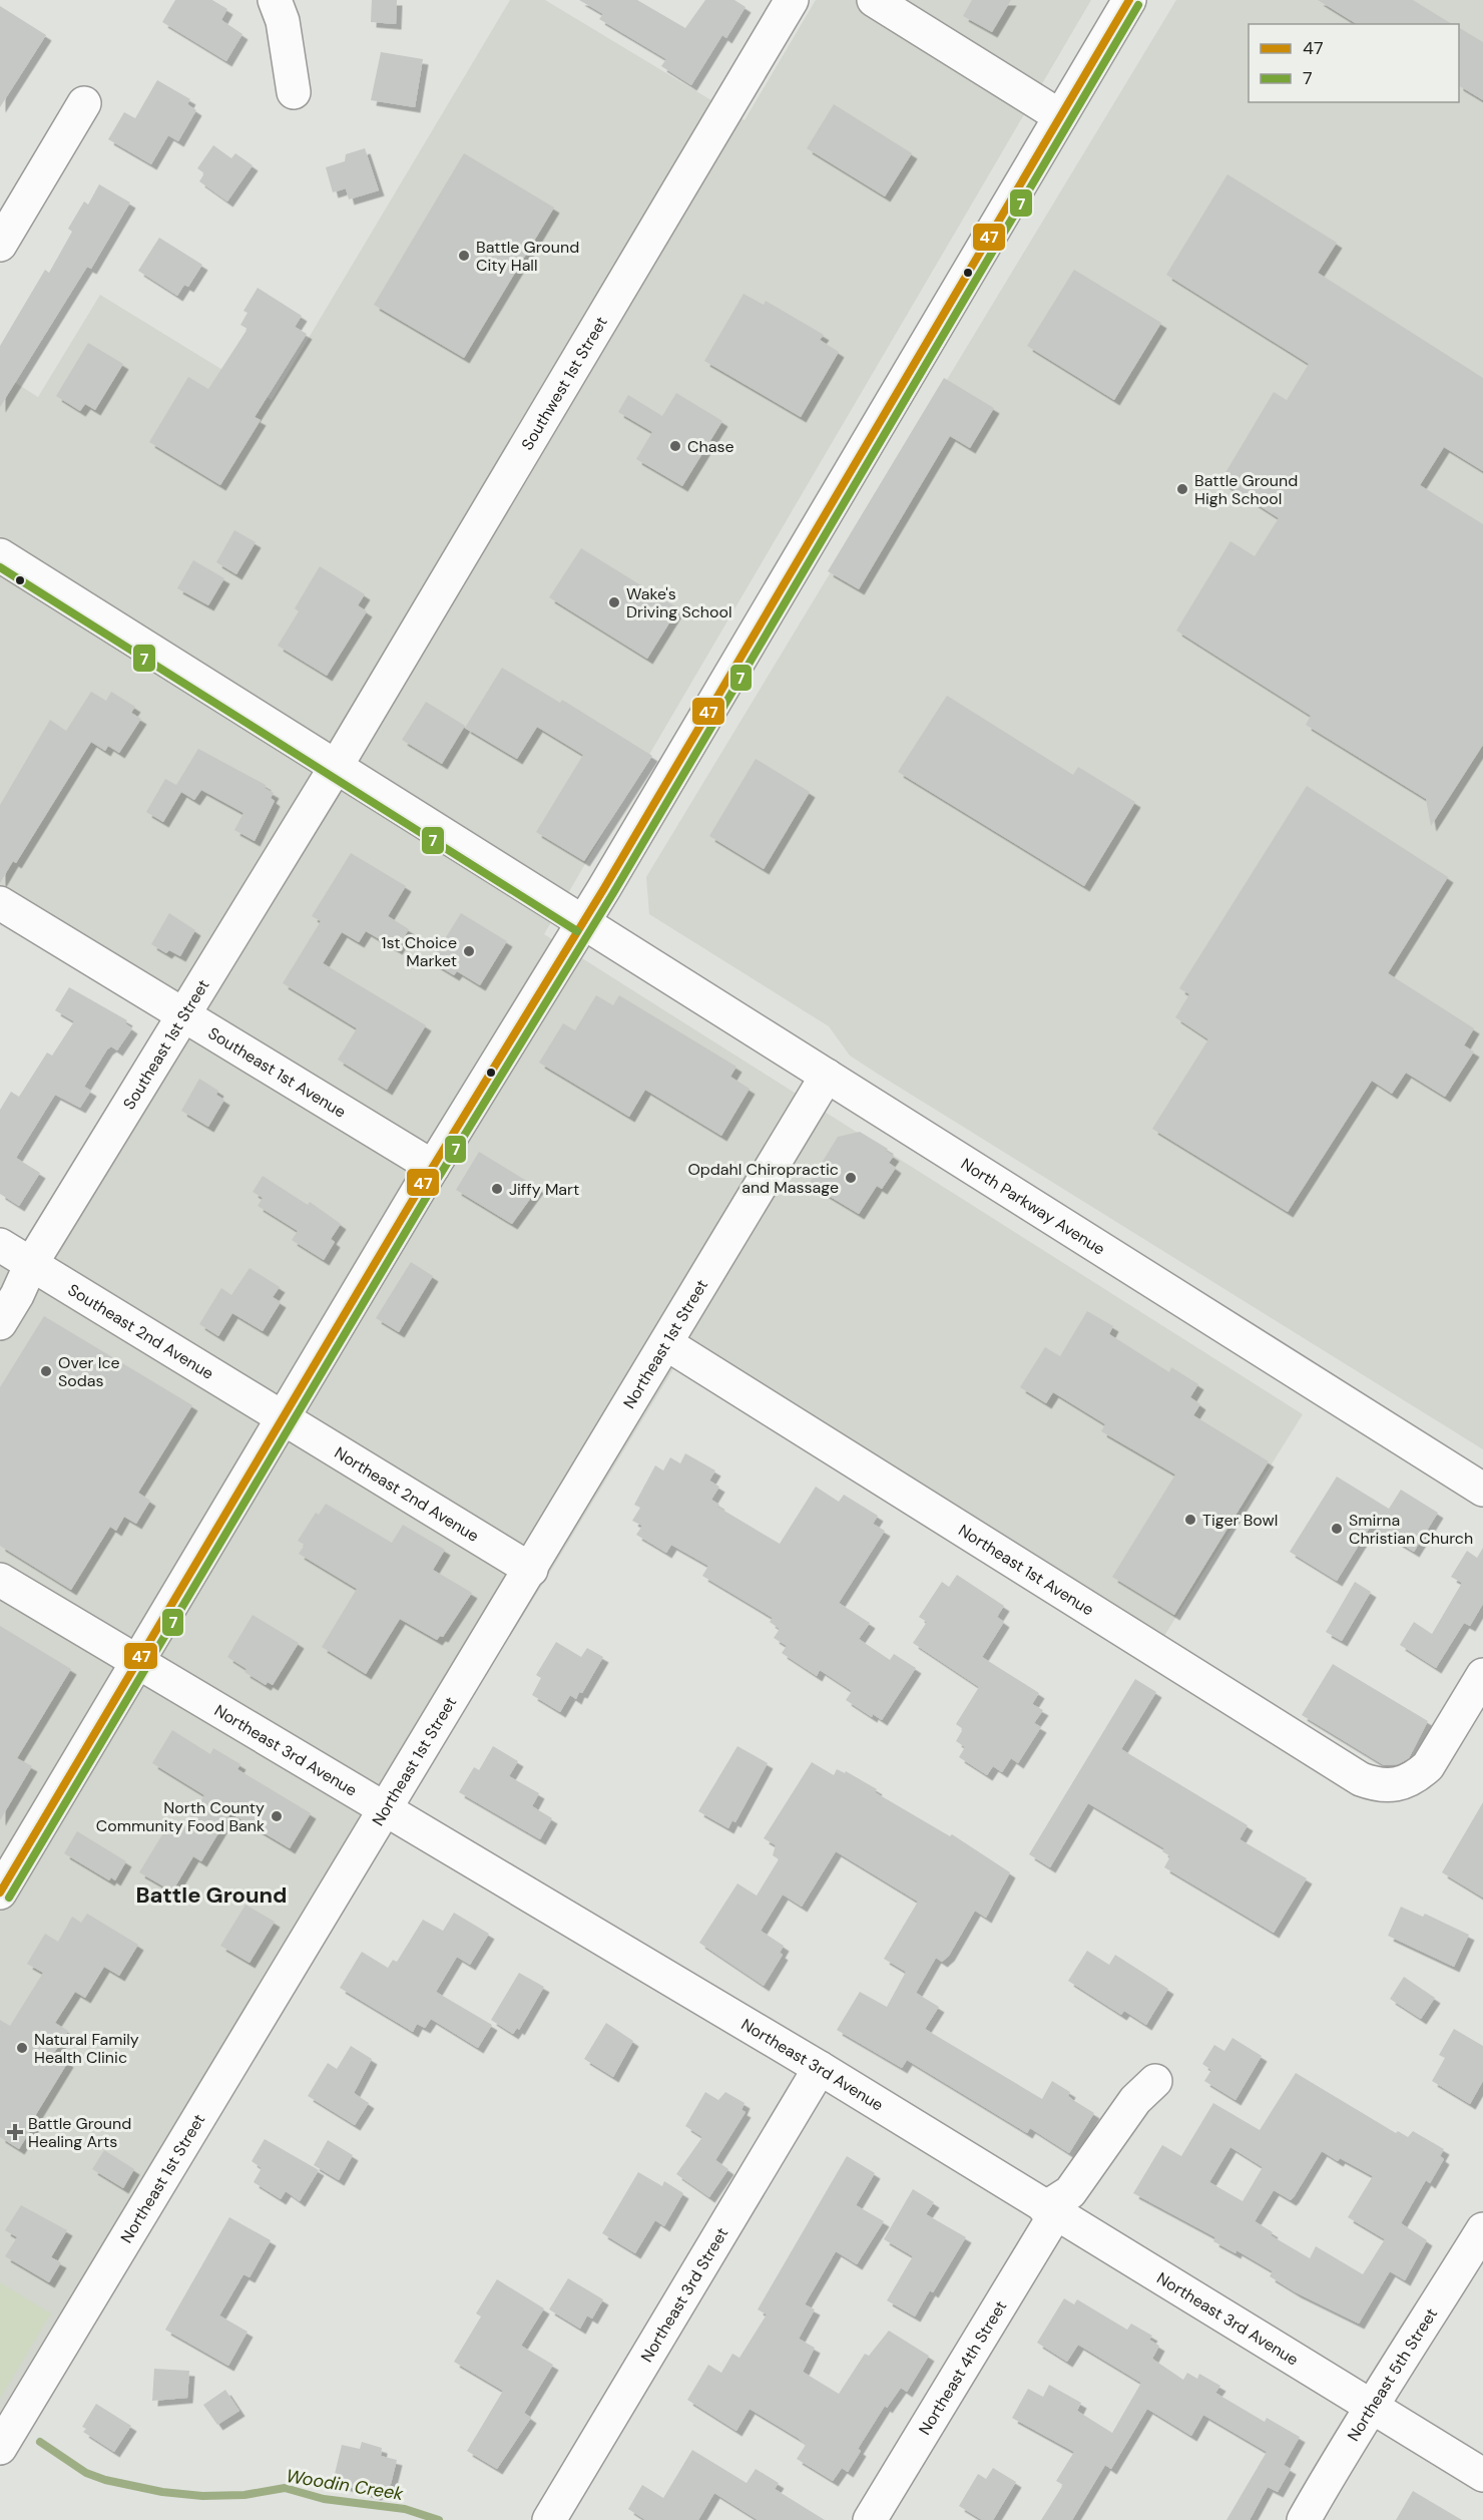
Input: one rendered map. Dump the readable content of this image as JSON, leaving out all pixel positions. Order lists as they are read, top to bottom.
{
  "streets": {
    "street": [
      "Southwest 1st Street",
      "Southeast 1st Street",
      "Southeast 1st Avenue",
      "North Parkway Avenue",
      "Southeast 2nd Avenue",
      "Northeast 1st Street",
      "Northeast 2nd Avenue",
      "Northeast 1st Avenue",
      "Northeast 3rd Avenue",
      "Northeast 3rd Street",
      "Northeast 4th Street",
      "Northeast 5th Street"
    ]
  },
  "crossings": [
    ["Southwest 1st Street", "Southeast 1st Street"],
    ["Southwest 1st Street", "North Parkway Avenue"],
    ["Southeast 1st Street", "Southeast 1st Avenue"],
    ["Southeast 1st Street", "North Parkway Avenue"],
    ["Southeast 1st Street", "Southeast 2nd Avenue"],
    ["North Parkway Avenue", "Northeast 1st Street"],
    ["Southeast 2nd Avenue", "Northeast 2nd Avenue"],
    ["Northeast 1st Street", "Northeast 2nd Avenue"],
    ["Northeast 1st Street", "Northeast 1st Avenue"],
    ["Northeast 1st Street", "Northeast 3rd Avenue"],
    ["Northeast 3rd Avenue", "Northeast 3rd Street"],
    ["Northeast 3rd Avenue", "Northeast 4th Street"],
    ["Northeast 3rd Avenue", "Northeast 5th Street"]
  ],
  "districts": ["Battle Ground"],
  "water": ["Woodin Creek"],
  "places": {
    "other": [
      "Battle Ground City Hall",
      "Chase",
      "Battle Ground High School",
      "Wake's Driving School",
      "1st Choice Market",
      "Opdahl Chiropractic and Massage",
      "Jiffy Mart",
      "Over Ice Sodas",
      "Tiger Bowl",
      "Smirna Christian Church",
      "North County Community Food Bank",
      "Natural Family Health Clinic"
    ],
    "health": ["Battle Ground Healing Arts"]
  },
  "lines": ["transit line 47", "transit line 7"],
  "legend": ["47", "7"]
}
